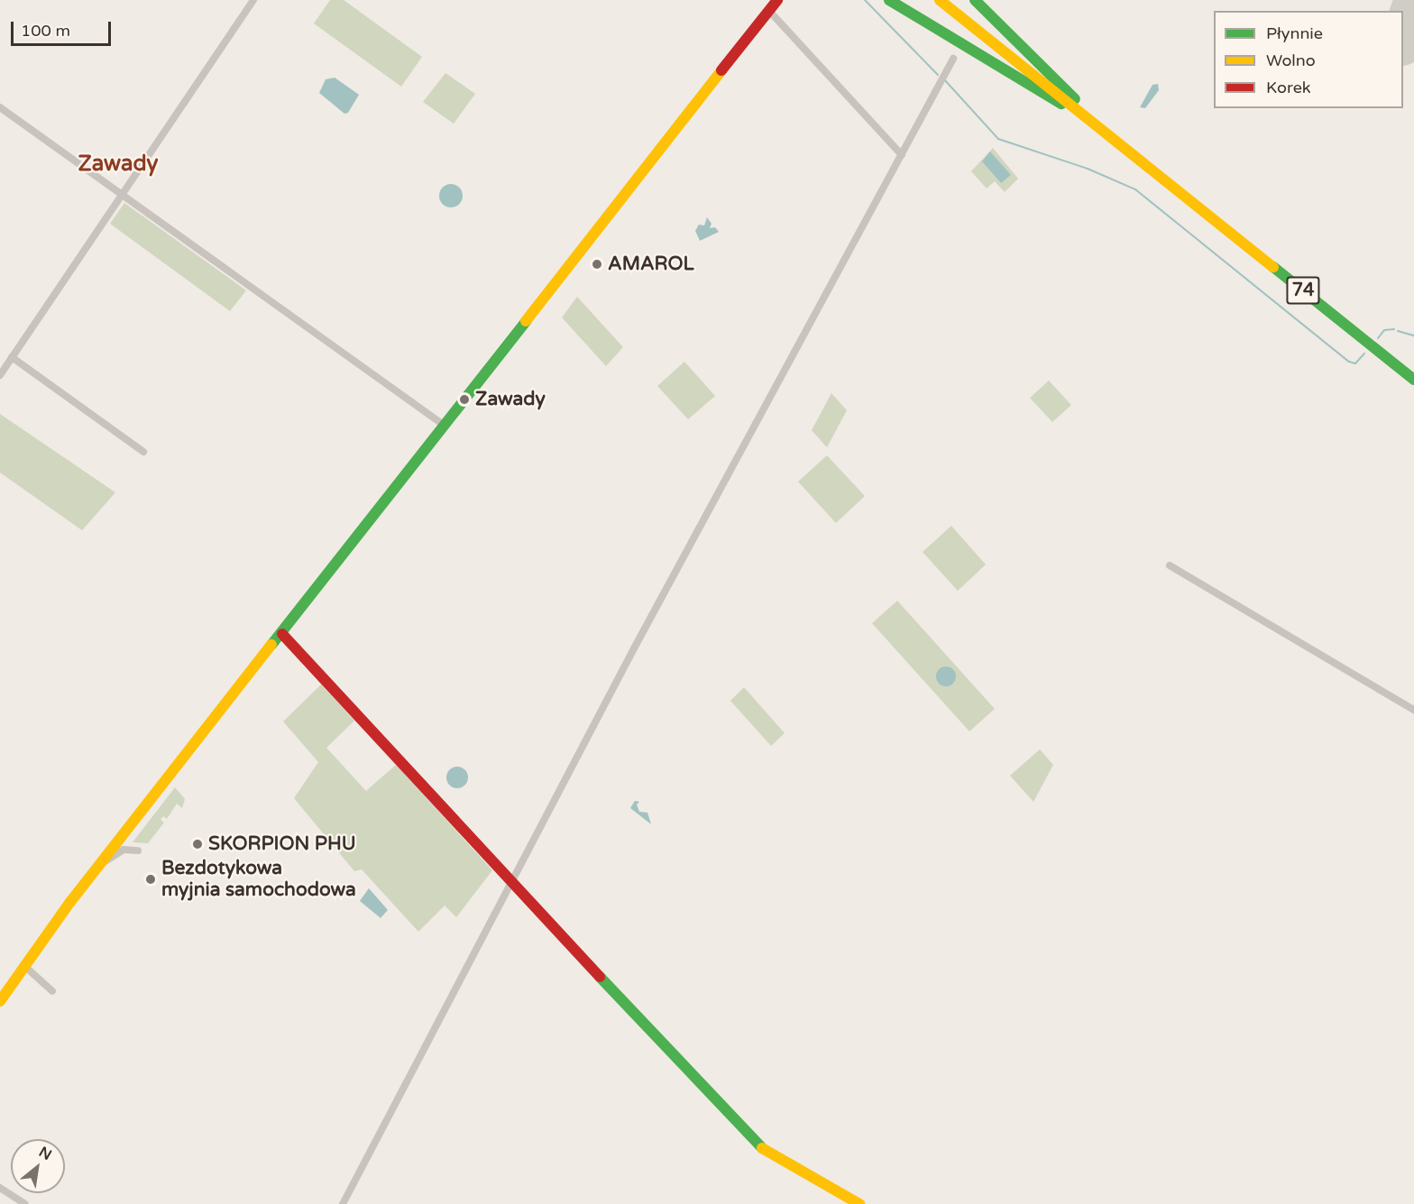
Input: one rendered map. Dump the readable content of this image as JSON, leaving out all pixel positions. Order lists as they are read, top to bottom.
{
  "streets": {
    "main road": ["74"]
  },
  "districts": ["Zawady"],
  "places": [
    "AMAROL",
    "Zawady",
    "SKORPION PHU",
    "Bezdotykowa myjnia samochodowa"
  ],
  "legend": ["Płynnie", "Wolno", "Korek"],
  "scale_bar": "100 m",
  "north": "top right"
}
